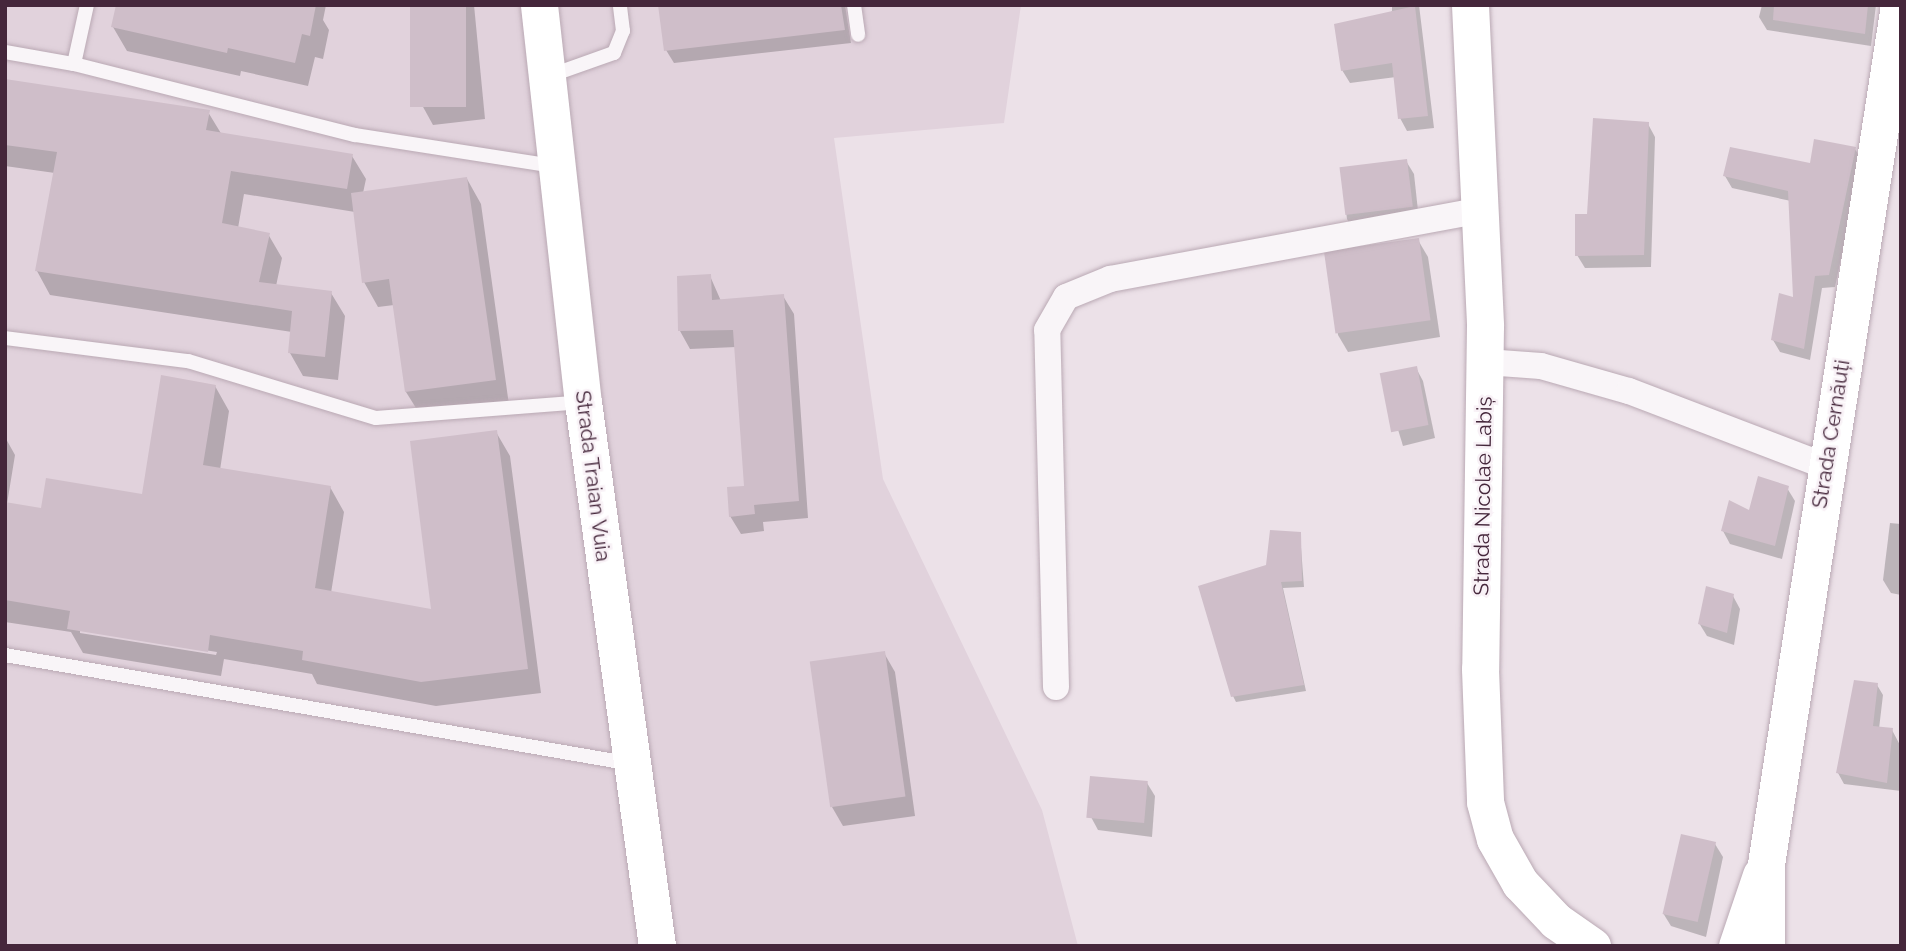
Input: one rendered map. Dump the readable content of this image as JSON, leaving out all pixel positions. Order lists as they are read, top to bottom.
{
  "streets": {
    "street": ["Strada Cernăuți", "Strada Traian Vuia", "Strada Nicolae Labiș"]
  }
}
